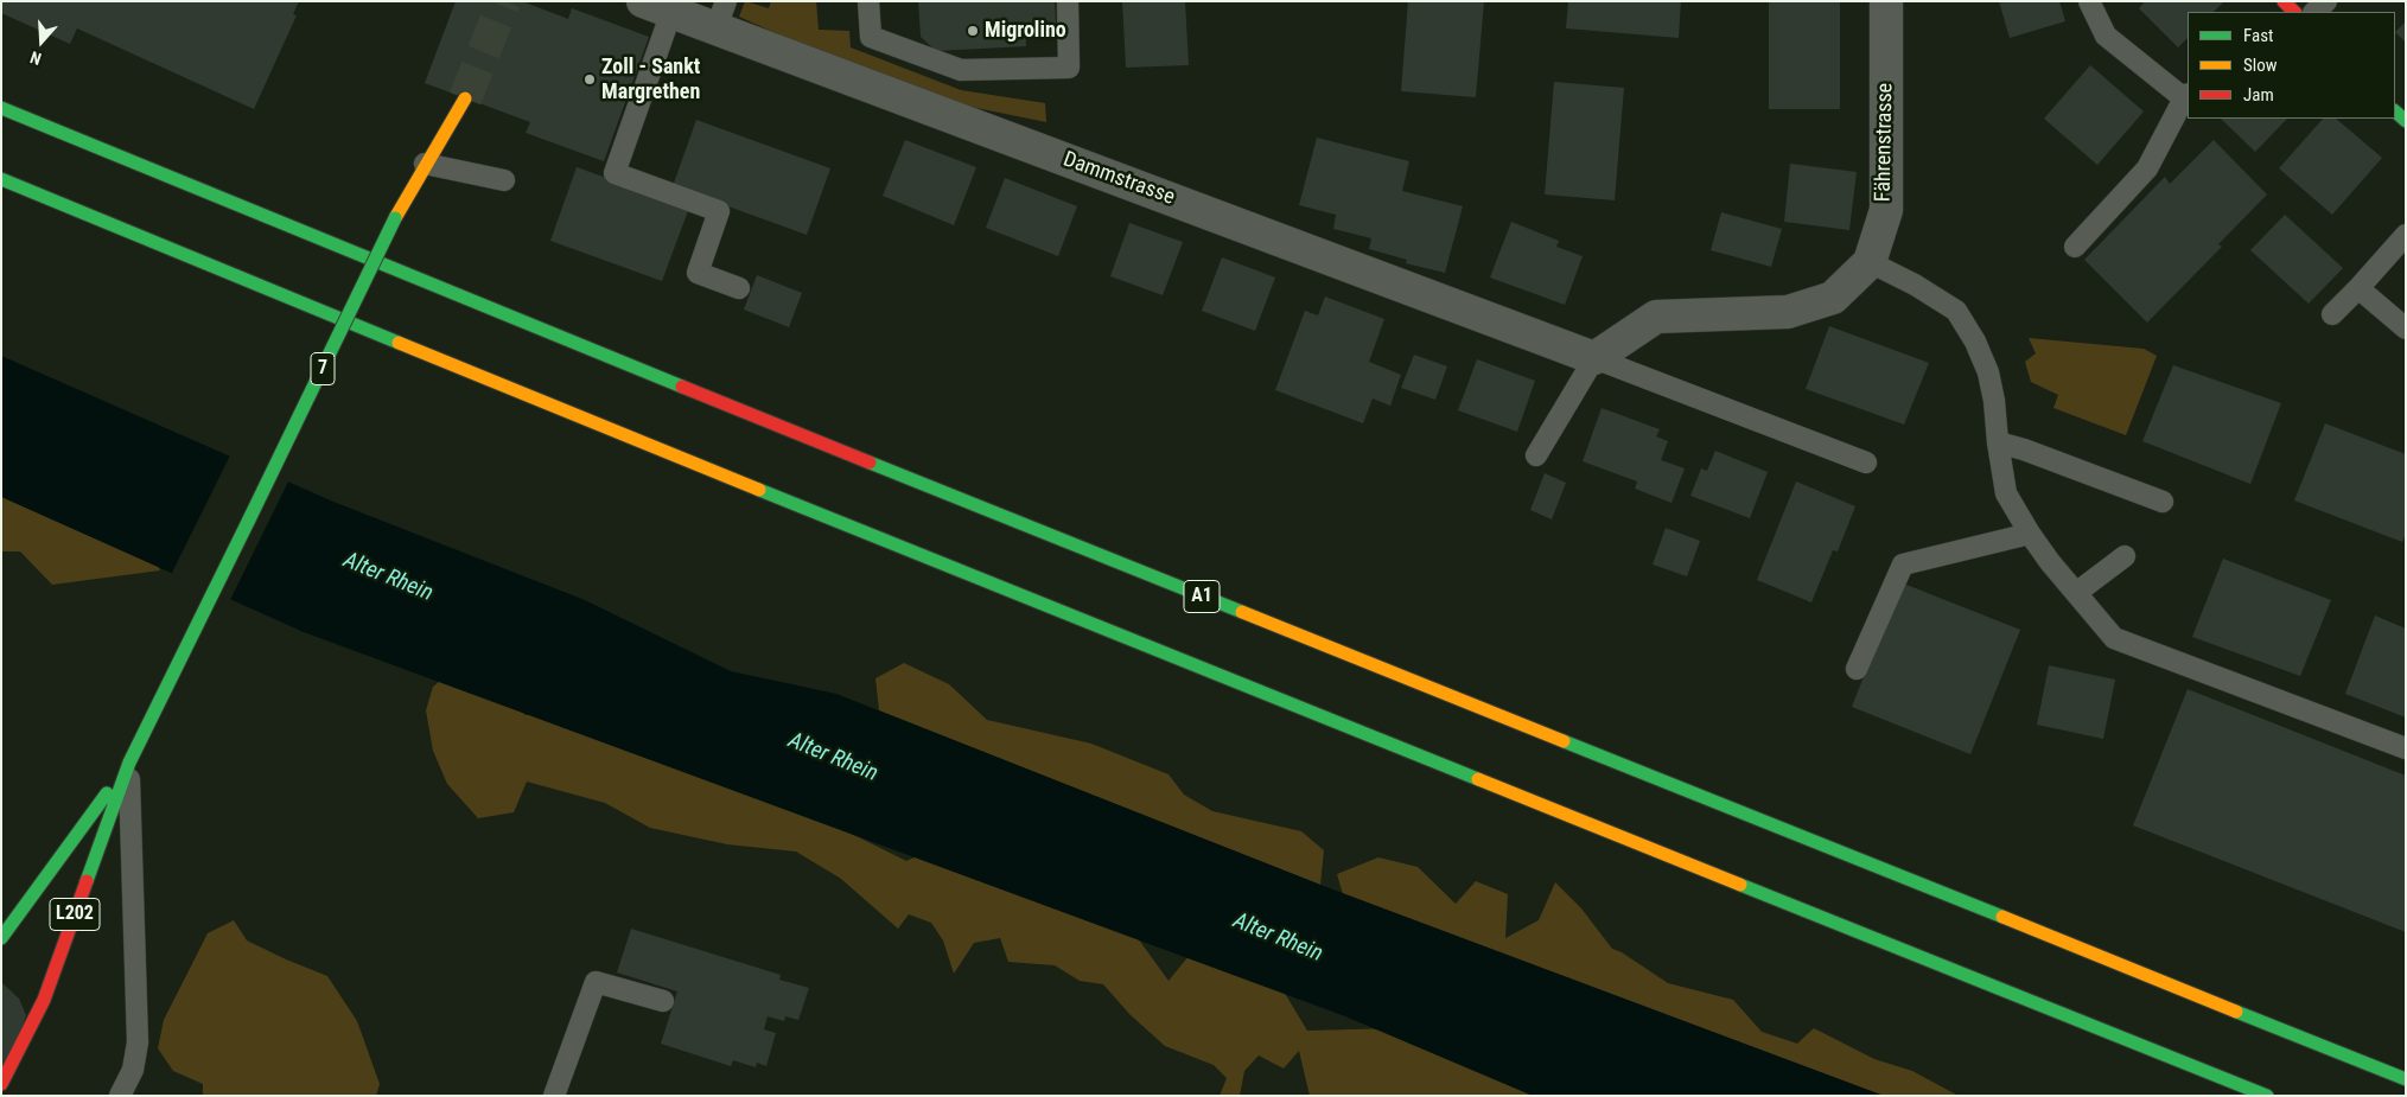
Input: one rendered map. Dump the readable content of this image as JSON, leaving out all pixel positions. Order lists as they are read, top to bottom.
{
  "streets": {
    "main road": ["7", "A1", "L202"],
    "street": ["Fährenstrasse", "Dammstrasse"]
  },
  "crossings": [
    ["Fährenstrasse", "Dammstrasse"],
    ["7", "L202"]
  ],
  "water": ["Alter Rhein"],
  "places": ["Migrolino", "Zoll - Sankt Margrethen"],
  "legend": ["Fast", "Slow", "Jam"],
  "north": "bottom"
}
